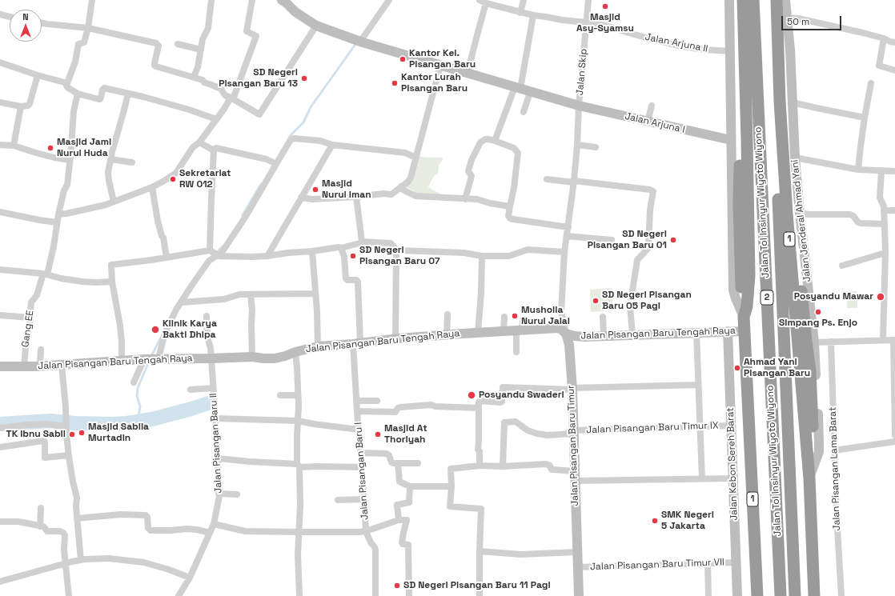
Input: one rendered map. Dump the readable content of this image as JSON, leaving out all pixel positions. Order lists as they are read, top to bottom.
{
  "streets": {
    "highway": [
      "Jalan Tol Insinyur Wiyoto Wiyono",
      "Jalan Jenderal Ahmad Yani",
      "1",
      "2"
    ],
    "street": [
      "Jalan Arjuna II",
      "Jalan Skip",
      "Jalan Arjuna I",
      "Gang EE",
      "Jalan Pisangan Baru Tengah Raya",
      "Jalan Pisangan Baru Timur IX",
      "Jalan Pisangan Baru II",
      "Jalan Pisangan Baru Timur",
      "Jalan Kebon Sereh Barat",
      "Jalan Pisangan Lama Barat",
      "Jalan Pisangan Baru I",
      "Jalan Pisangan Baru Timur VII"
    ]
  },
  "crossings": [
    ["Jalan Arjuna II", "Jalan Skip"],
    ["Jalan Arjuna II", "1"],
    ["Jalan Skip", "Jalan Arjuna I"],
    ["Jalan Skip", "Jalan Pisangan Baru Timur"],
    ["Jalan Arjuna I", "1"],
    ["Jalan Arjuna I", "Jalan Pisangan Baru Timur"],
    ["1", "Jalan Pisangan Baru Tengah Raya"],
    ["Gang EE", "Jalan Pisangan Baru Tengah Raya"],
    ["Jalan Pisangan Baru Tengah Raya", "Jalan Pisangan Baru II"],
    ["Jalan Pisangan Baru Tengah Raya", "Jalan Pisangan Baru Timur"],
    ["Jalan Pisangan Baru Tengah Raya", "Jalan Kebon Sereh Barat"],
    ["Jalan Pisangan Baru Tengah Raya", "Jalan Pisangan Baru I"],
    ["Jalan Pisangan Baru Timur IX", "Jalan Pisangan Baru Timur"],
    ["Jalan Pisangan Baru Timur IX", "Jalan Kebon Sereh Barat"],
    ["Jalan Pisangan Baru Timur", "Jalan Pisangan Baru Timur VII"],
    ["Jalan Kebon Sereh Barat", "Jalan Pisangan Baru Timur VII"]
  ],
  "places": [
    "Masjid Asy-Syamsu",
    "Kantor Kel. Pisangan Baru",
    "SD Negeri Pisangan Baru 13",
    "Kantor Lurah Pisangan Baru",
    "Masjid Jami Nurul Huda",
    "Sekretariat RW 012",
    "Masjid Nurul Iman",
    "SD Negeri Pisangan Baru 01",
    "SD Negeri Pisangan Baru 07",
    "Posyandu Mawar",
    "SD Negeri Pisangan Baru 05 Pagi",
    "Simpang Ps. Enjo",
    "Musholla Nurul Jalal",
    "Klinik Karya Bakti Dhipa",
    "Ahmad Yani Pisangan Baru",
    "Posyandu Swaderi",
    "Masjid Sabila Murtadin",
    "TK Ibnu Sabil",
    "Masjid At Thoriyah",
    "SMK Negeri 5 Jakarta",
    "SD Negeri Pisangan Baru 11 Pagi"
  ],
  "scale_bar": "50 m",
  "north": "top"
}
